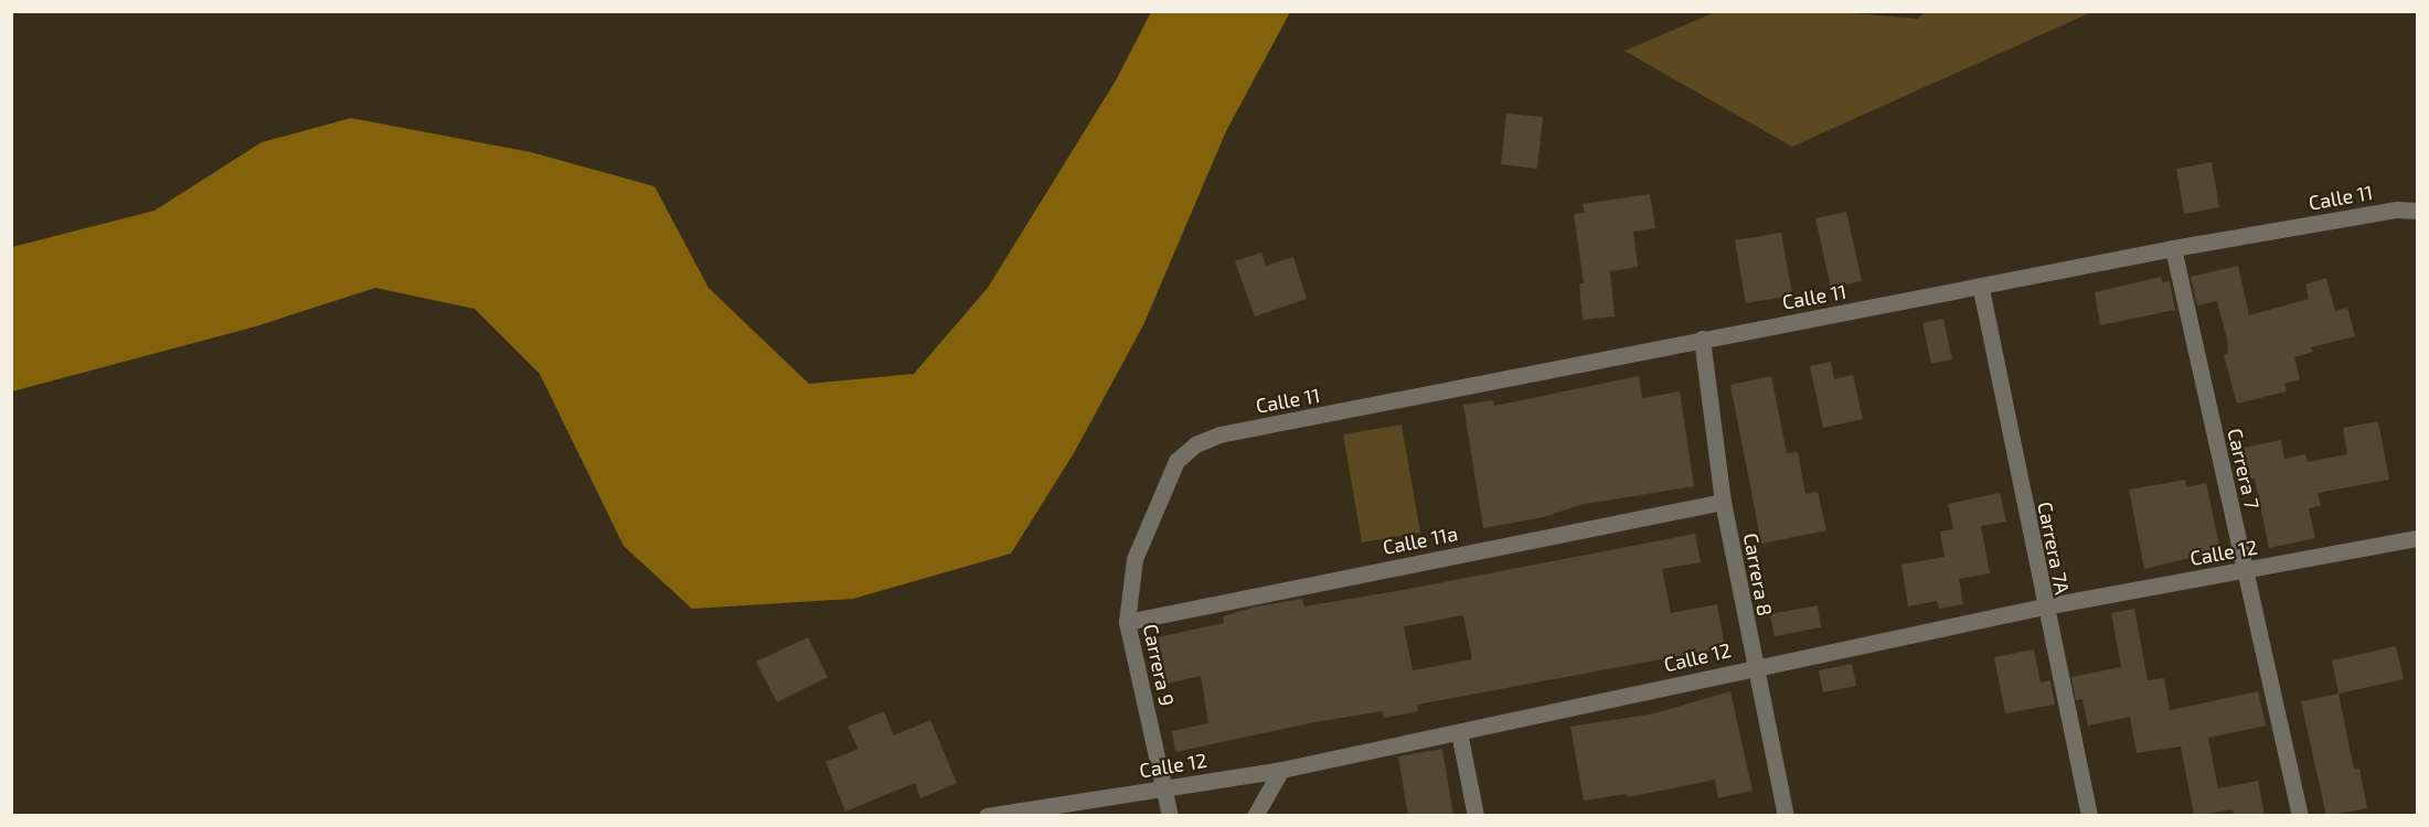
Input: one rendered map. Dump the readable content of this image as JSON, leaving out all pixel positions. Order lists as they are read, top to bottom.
{
  "streets": {
    "street": [
      "Calle 11",
      "Carrera 7",
      "Calle 11a",
      "Carrera 7A",
      "Calle 12",
      "Carrera 8",
      "Carrera 9"
    ]
  },
  "crossings": [
    ["Calle 11", "Carrera 7"],
    ["Calle 11", "Carrera 7A"],
    ["Calle 11", "Carrera 8"],
    ["Calle 11", "Carrera 9"],
    ["Carrera 7", "Calle 12"],
    ["Calle 11a", "Carrera 8"],
    ["Calle 11a", "Carrera 9"],
    ["Carrera 7A", "Calle 12"],
    ["Calle 12", "Carrera 8"],
    ["Calle 12", "Carrera 9"]
  ]
}
